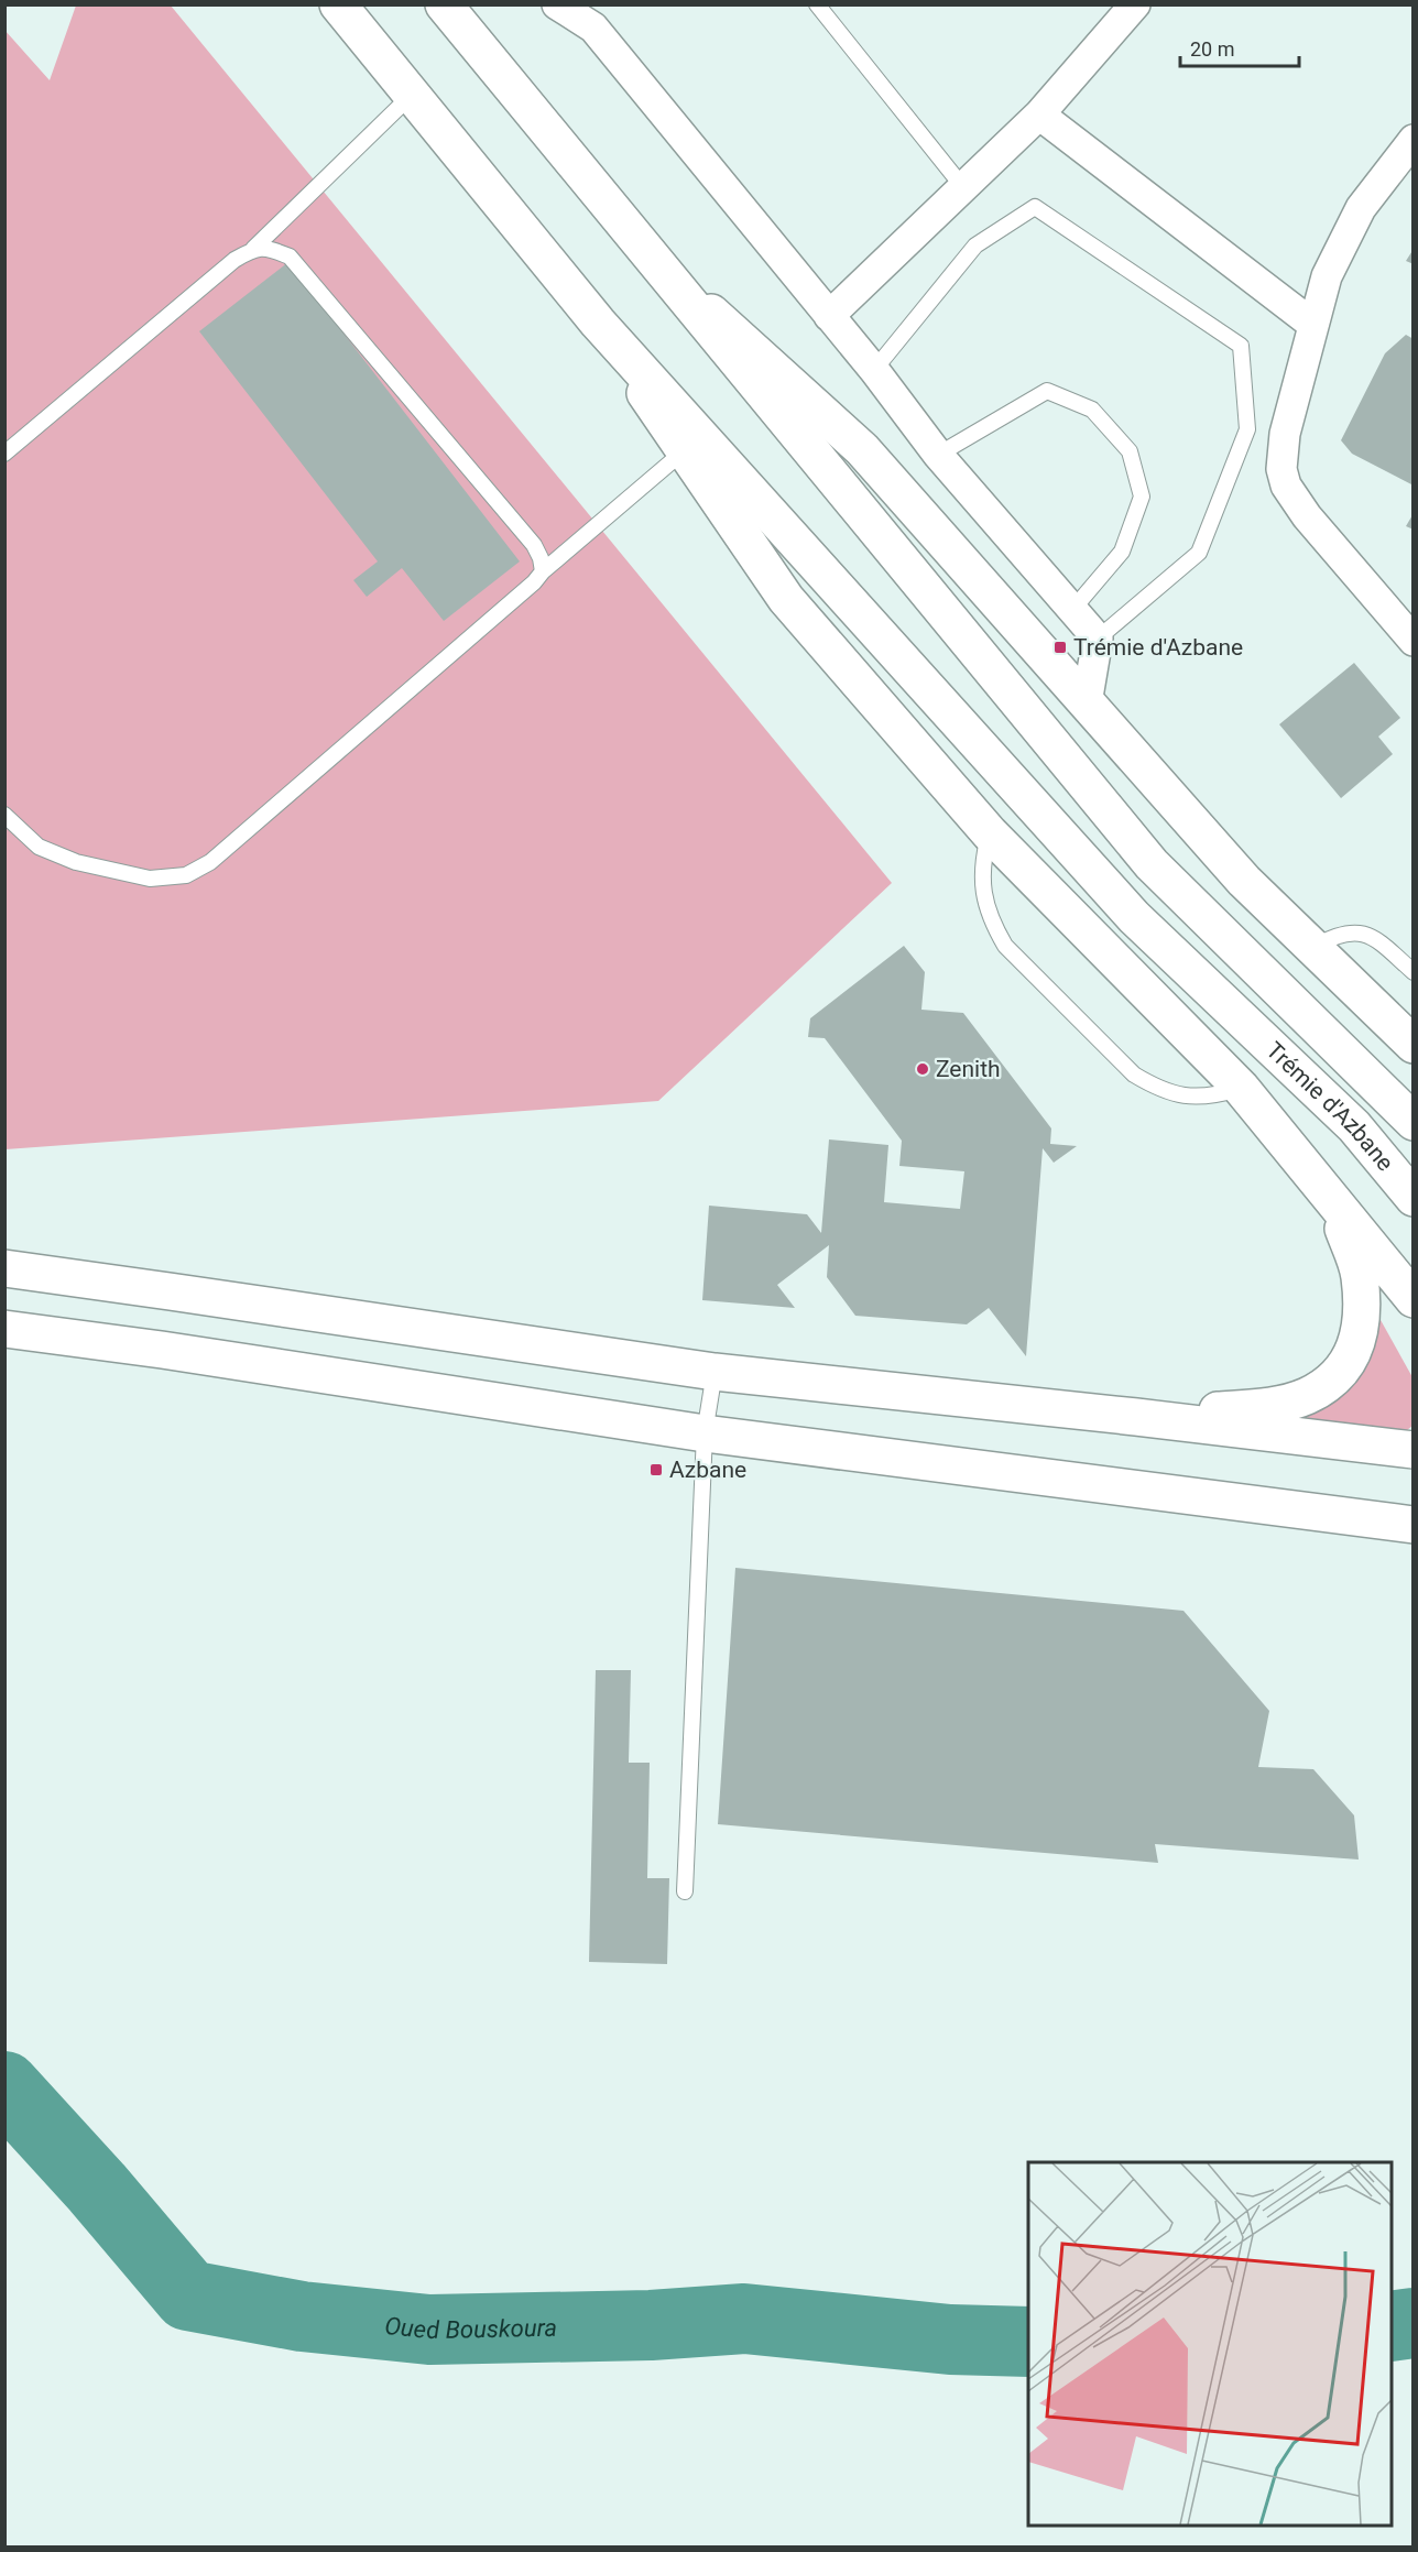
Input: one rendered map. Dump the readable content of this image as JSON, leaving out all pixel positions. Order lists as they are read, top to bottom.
{
  "streets": {
    "main road": ["Trémie d'Azbane"]
  },
  "water": ["Oued Bouskoura"],
  "places": {
    "transit": ["Trémie d'Azbane", "Azbane"],
    "other": ["Zenith"]
  },
  "scale_bar": "20 m"
}
